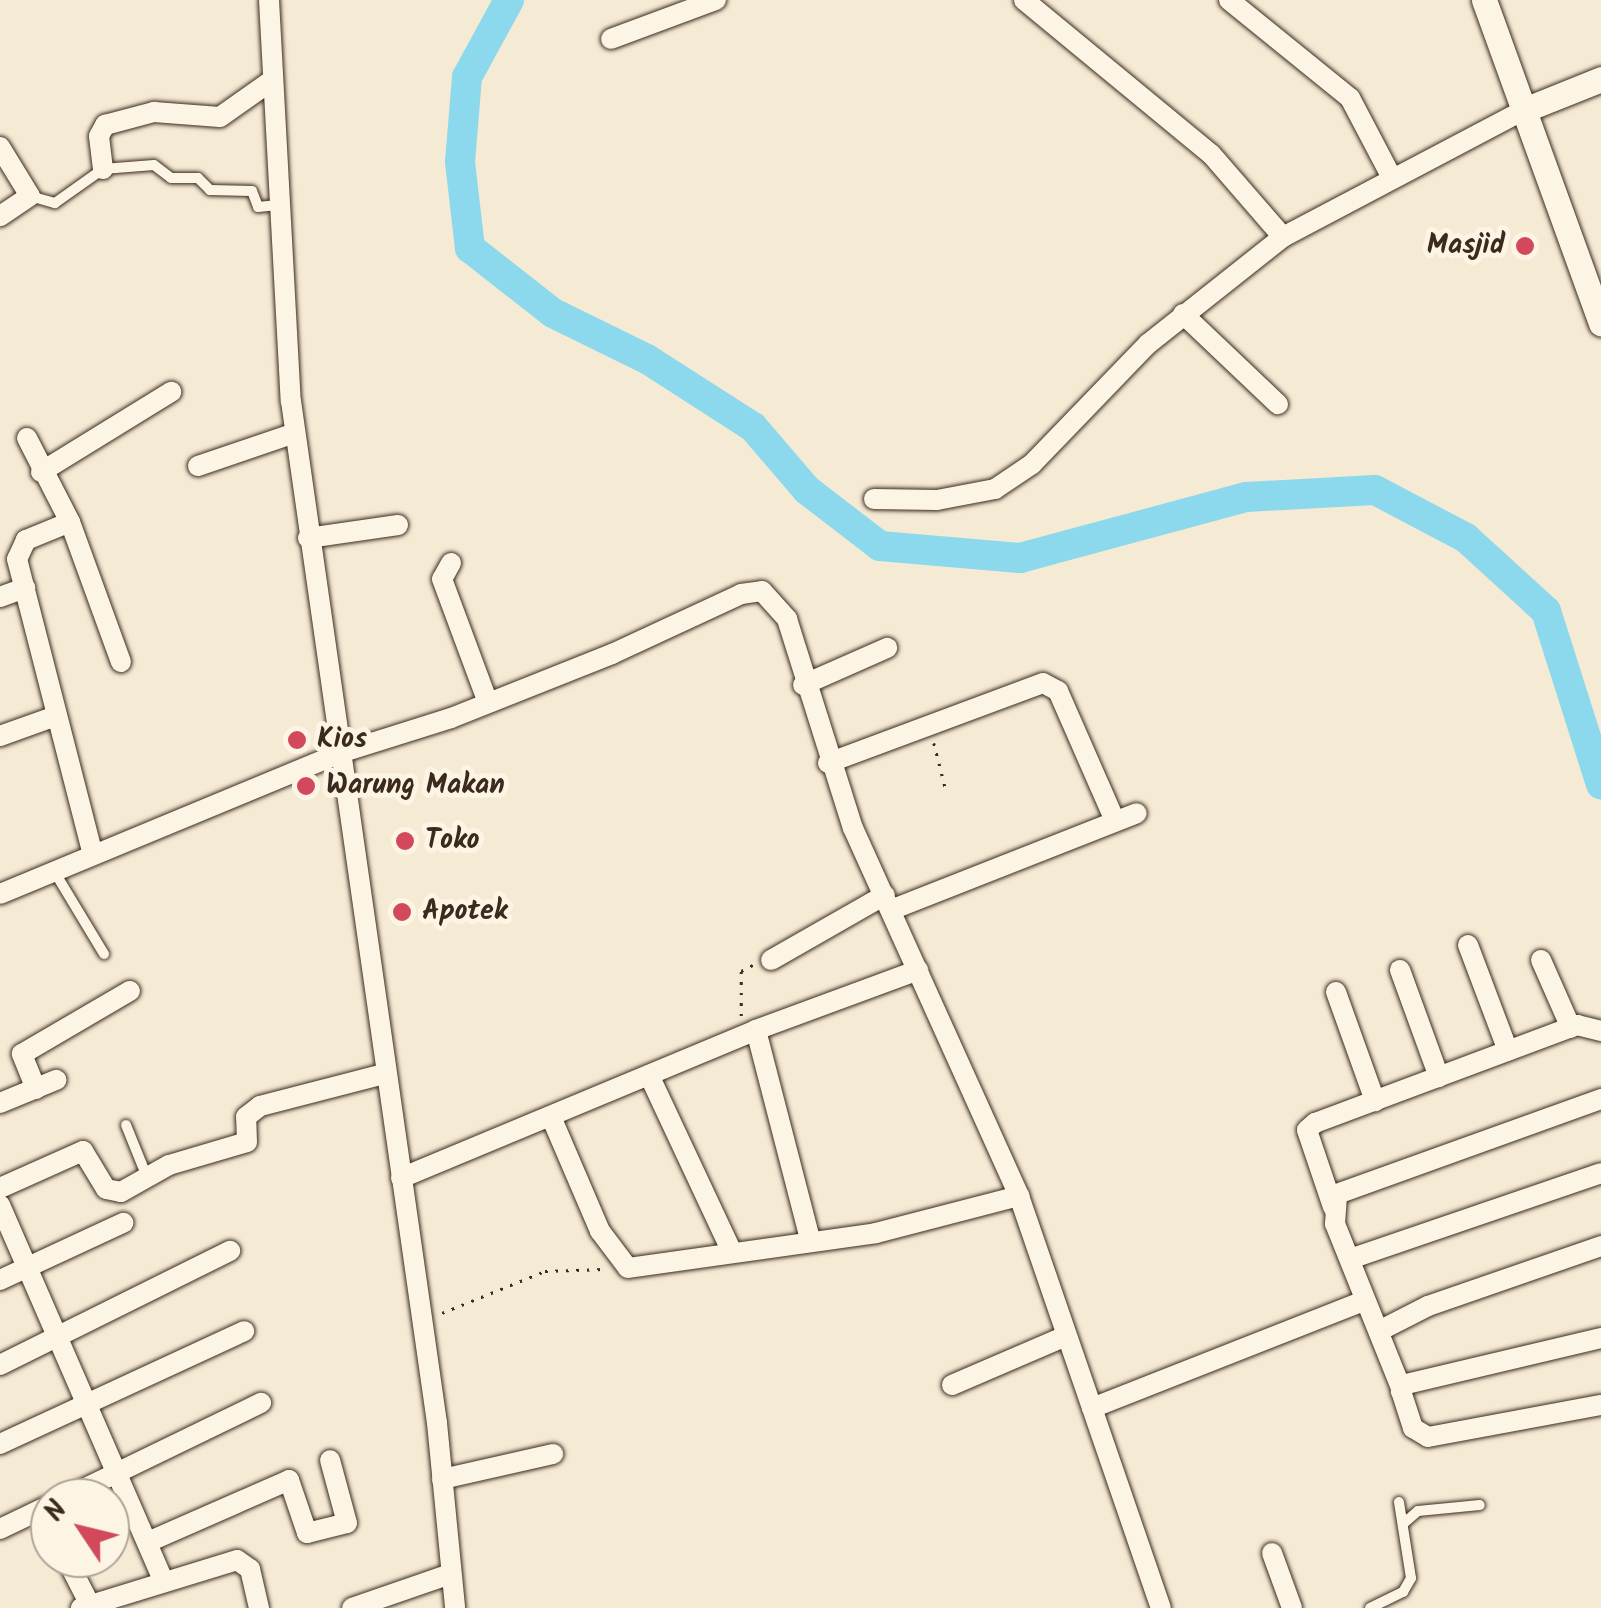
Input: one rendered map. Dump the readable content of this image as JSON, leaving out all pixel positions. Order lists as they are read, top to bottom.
{
  "places": [
    "Masjid",
    "Kios",
    "Warung Makan",
    "Toko",
    "Apotek"
  ],
  "north": "top left"
}
